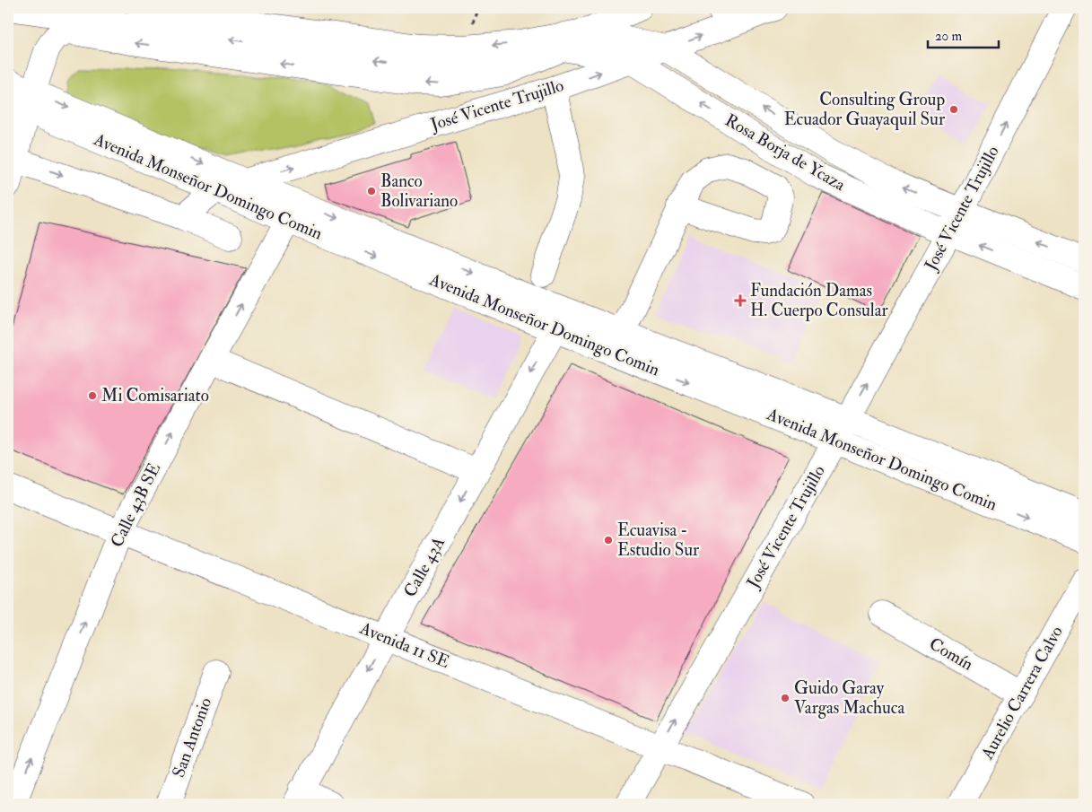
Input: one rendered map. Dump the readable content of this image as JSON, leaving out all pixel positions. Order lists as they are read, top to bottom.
{
  "streets": {
    "street": [
      "José Vicente Trujillo",
      "Rosa Borja de Ycaza",
      "Avenida Monseñor Domingo Comin",
      "Calle 43B SE",
      "Calle 43A",
      "Avenida 11 SE",
      "Comín",
      "Aurelio Carrera Calvo",
      "San Antonio"
    ]
  },
  "crossings": [
    ["José Vicente Trujillo", "Rosa Borja de Ycaza"],
    ["José Vicente Trujillo", "Avenida Monseñor Domingo Comin"],
    ["José Vicente Trujillo", "Avenida 11 SE"],
    ["Avenida Monseñor Domingo Comin", "Calle 43B SE"],
    ["Avenida Monseñor Domingo Comin", "Calle 43A"],
    ["Calle 43B SE", "Avenida 11 SE"],
    ["Calle 43A", "Avenida 11 SE"],
    ["Comín", "Aurelio Carrera Calvo"]
  ],
  "one_way": [
    "José Vicente Trujillo",
    "Rosa Borja de Ycaza",
    "Calle 43B SE",
    "Calle 43A"
  ],
  "places": {
    "other": [
      "Consulting Group Ecuador Guayaquil Sur",
      "Banco Bolivariano",
      "Mi Comisariato",
      "Ecuavisa - Estudio Sur",
      "Guido Garay Vargas Machuca"
    ],
    "health": ["Fundación Damas H. Cuerpo Consular"]
  },
  "scale_bar": "20 m"
}
